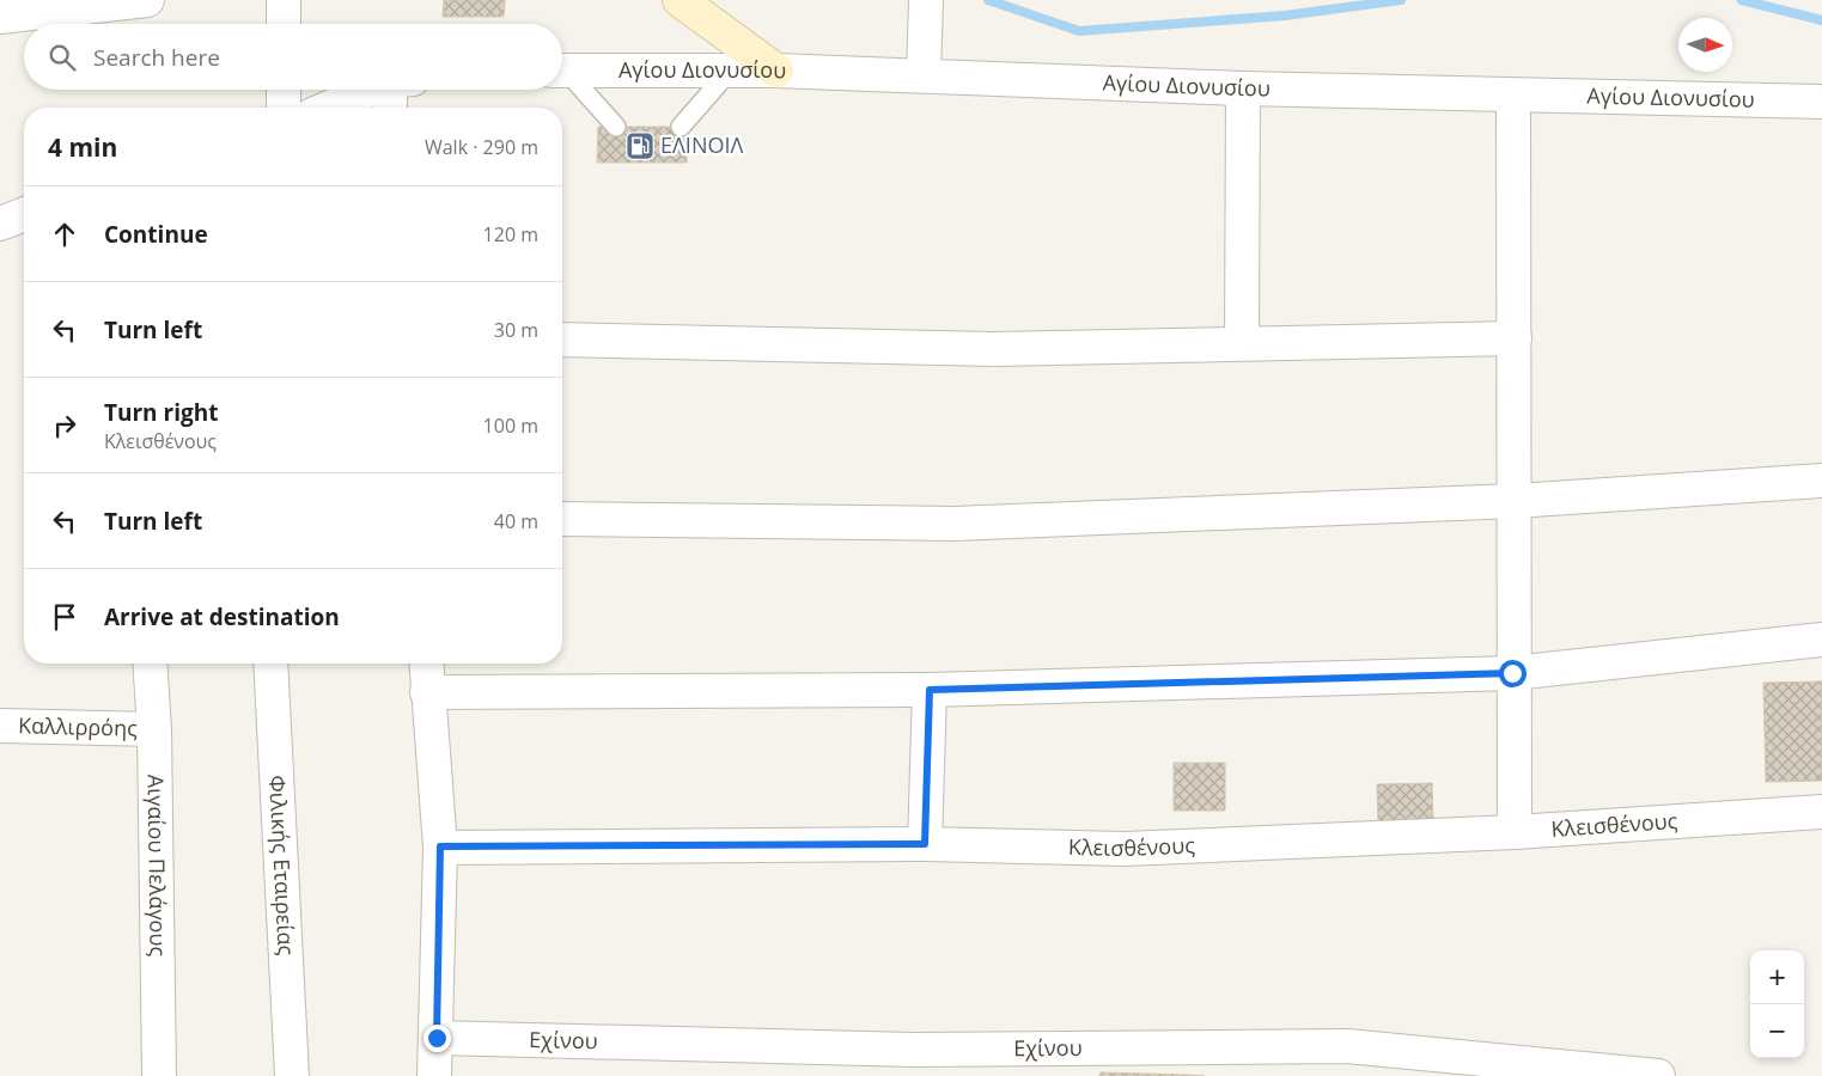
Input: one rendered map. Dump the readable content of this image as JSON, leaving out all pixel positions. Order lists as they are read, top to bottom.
{
  "streets": {
    "street": [
      "Αγίου Διονυσίου",
      "Καλλιρρόης",
      "Κλεισθένους",
      "Αιγαίου Πελάγους",
      "Φιλικής Εταιρείας",
      "Εχίνου"
    ]
  },
  "crossings": [
    ["Καλλιρρόης", "Αιγαίου Πελάγους"]
  ],
  "places": {
    "fuel station": ["ΕΛΙΝΟΙΛ"]
  },
  "north": "right",
  "page": {
    "search": "Search here",
    "heading": ["4 min", "Walk · 290 m"],
    "list": [
      ["Continue", "120 m"],
      ["Turn left", "30 m"],
      ["Turn right", "Κλεισθένους", "100 m"],
      ["Turn left", "40 m"],
      "Arrive at destination"
    ],
    "map_buttons": ["+", "−"]
  }
}
